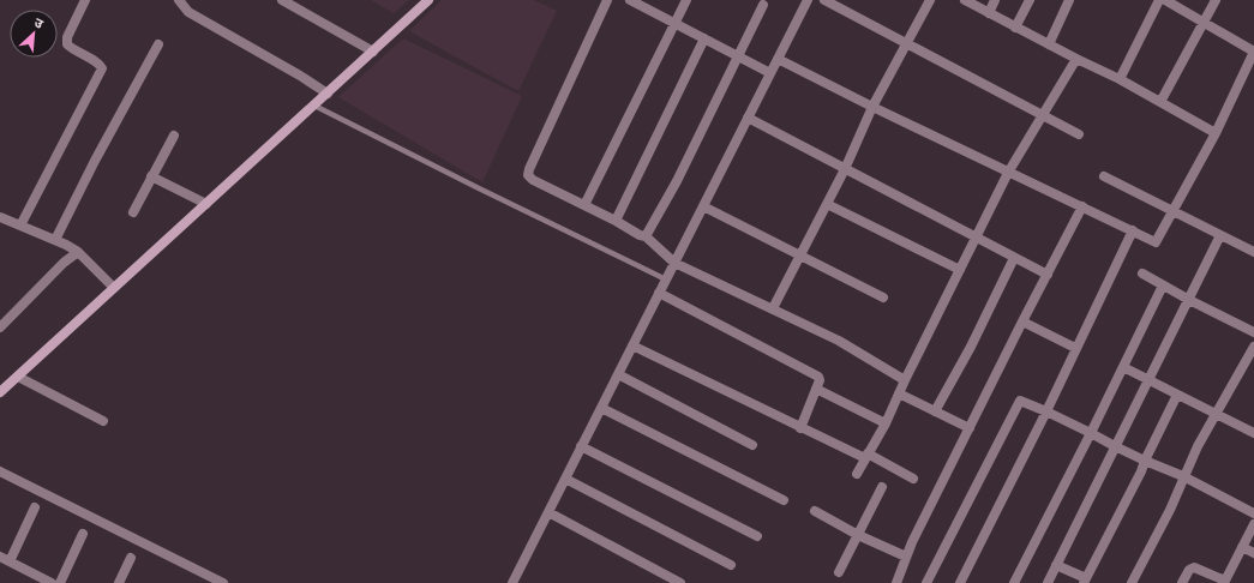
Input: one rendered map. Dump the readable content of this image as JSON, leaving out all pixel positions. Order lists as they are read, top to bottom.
{
  "north": "top right"
}
